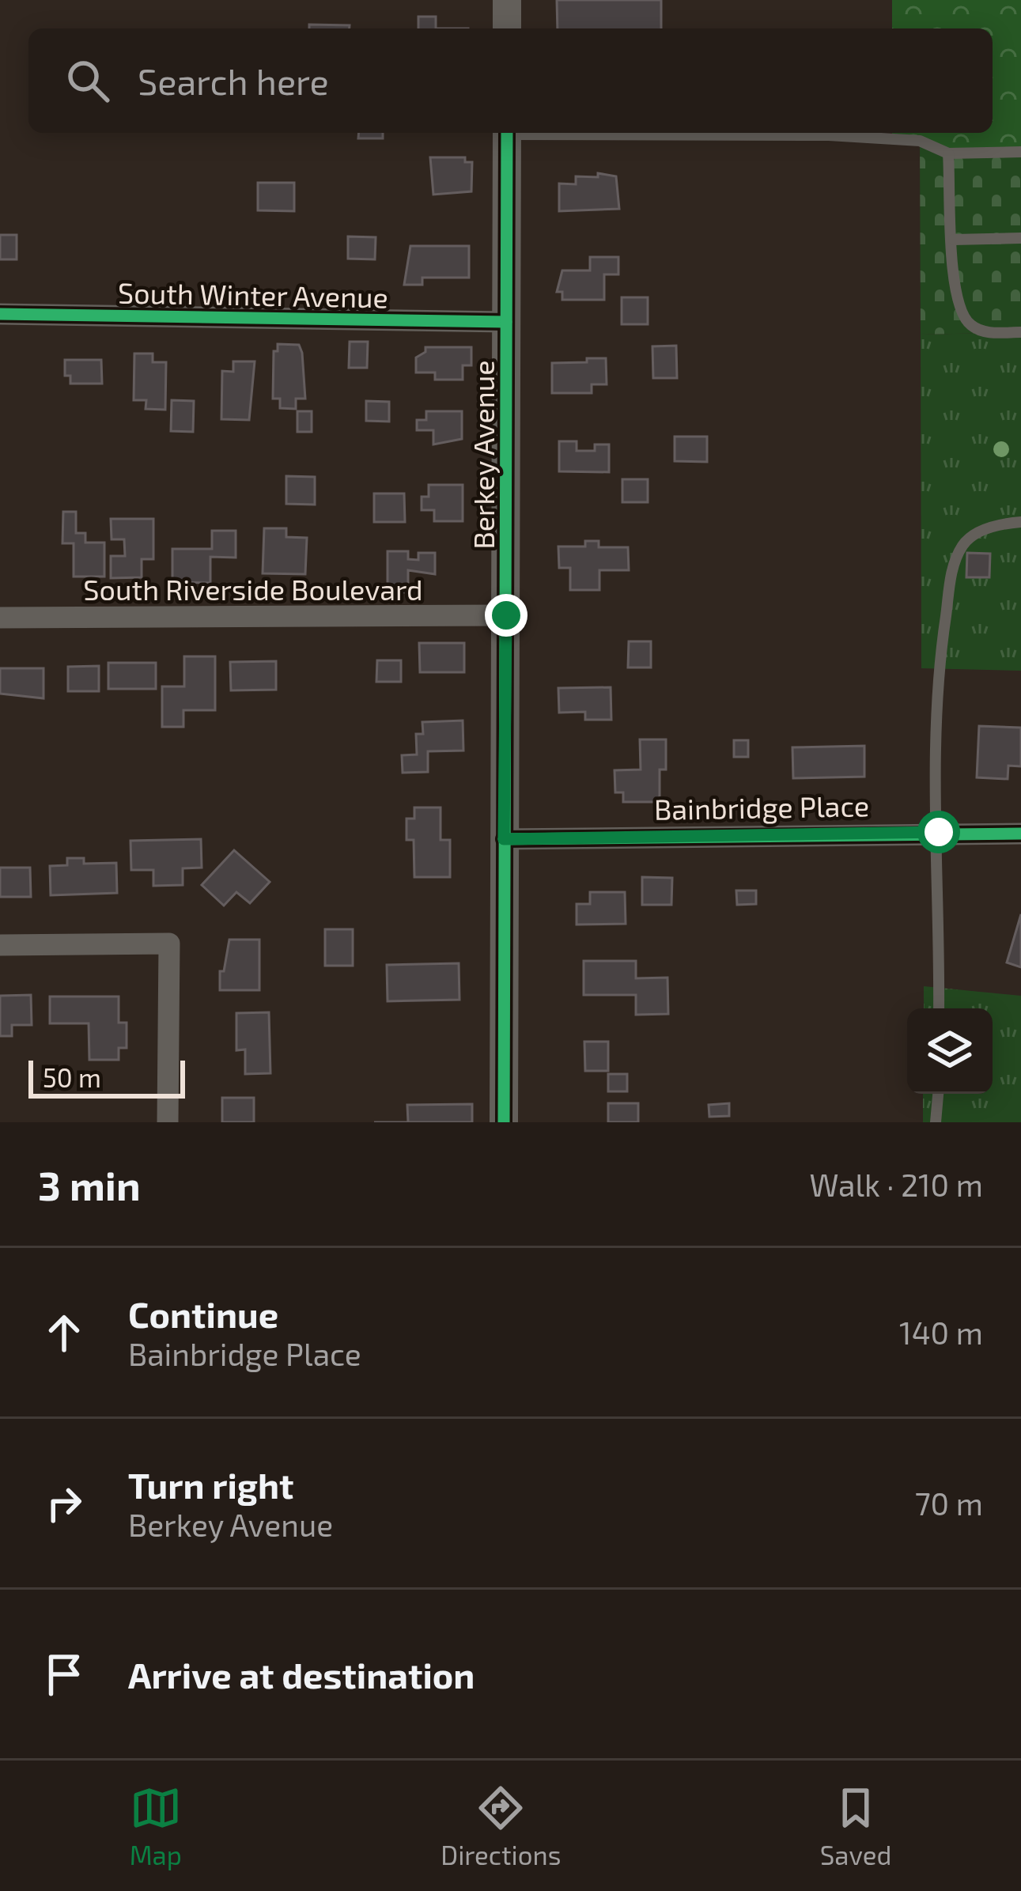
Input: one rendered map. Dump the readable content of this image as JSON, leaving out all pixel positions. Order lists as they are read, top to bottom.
{
  "streets": {
    "street": [
      "South Winter Avenue",
      "Berkey Avenue",
      "South Riverside Boulevard",
      "Bainbridge Place"
    ]
  },
  "crossings": [
    ["South Winter Avenue", "Berkey Avenue"],
    ["Berkey Avenue", "South Riverside Boulevard"],
    ["Berkey Avenue", "Bainbridge Place"]
  ],
  "scale_bar": "50 m",
  "page": {
    "search": "Search here",
    "scale": "50 m",
    "heading": ["3 min", "Walk · 210 m"],
    "list": [
      ["Continue", "Bainbridge Place", "140 m"],
      ["Turn right", "Berkey Avenue", "70 m"],
      "Arrive at destination"
    ],
    "nav": ["Map", "Directions", "Saved"]
  }
}
